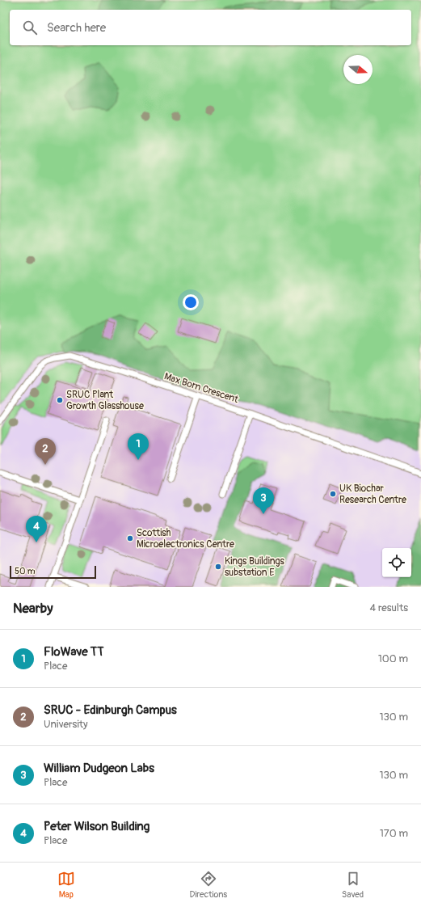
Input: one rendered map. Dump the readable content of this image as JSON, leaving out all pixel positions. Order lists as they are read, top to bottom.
{
  "streets": {
    "lane": ["Max Born Crescent"]
  },
  "places": [
    "SRUC Plant Growth Glasshouse",
    "UK Biochar Research Centre",
    "Scottish Microelectronics Centre",
    "Kings Buildings substation E"
  ],
  "scale_bar": "50 m",
  "north": "right",
  "page": {
    "search": "Search here",
    "pins": [
      "1",
      "2",
      "3",
      "4"
    ],
    "scale": "50 m",
    "heading": ["Nearby", "4 results"],
    "list": [
      {
        "mark": "1",
        "name": "FloWave TT",
        "note": "Place",
        "value": "100 m"
      },
      {
        "mark": "2",
        "name": "SRUC - Edinburgh Campus",
        "note": "University",
        "value": "130 m"
      },
      {
        "mark": "3",
        "name": "William Dudgeon Labs",
        "note": "Place",
        "value": "130 m"
      },
      {
        "mark": "4",
        "name": "Peter Wilson Building",
        "note": "Place",
        "value": "170 m"
      }
    ],
    "nav": ["Map", "Directions", "Saved"]
  }
}
